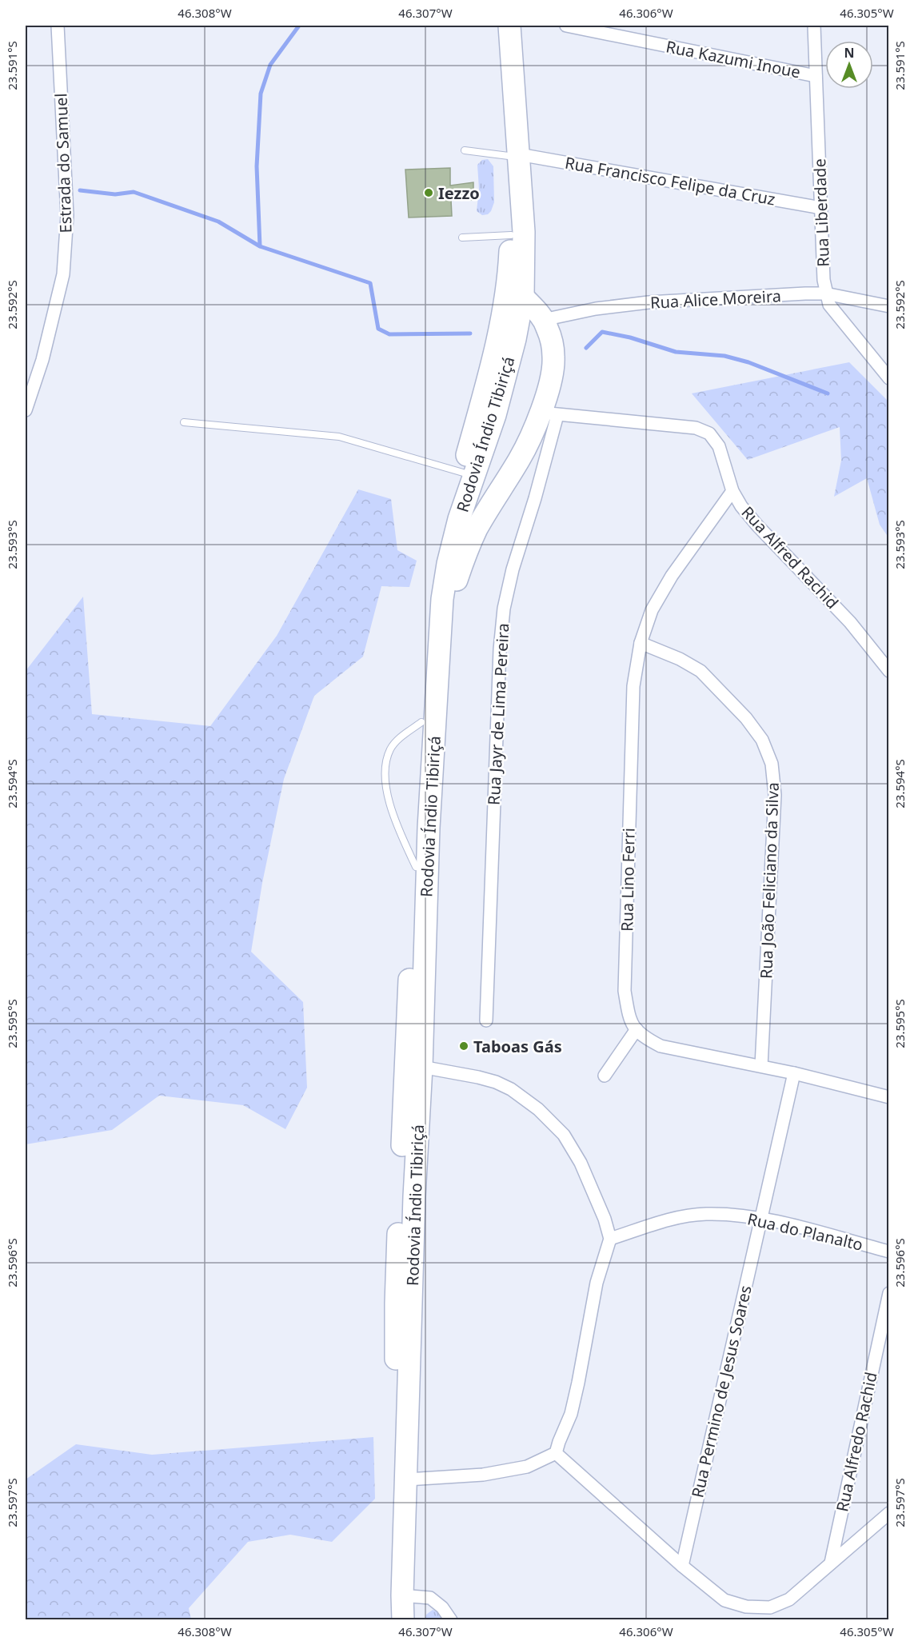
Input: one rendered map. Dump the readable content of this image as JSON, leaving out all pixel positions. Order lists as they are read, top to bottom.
{
  "streets": {
    "highway": ["Rodovia Índio Tibiriçá"],
    "street": [
      "Rua Kazumi Inoue",
      "Estrada do Samuel",
      "Rua Francisco Felipe da Cruz",
      "Rua Liberdade",
      "Rua Alice Moreira",
      "Rua Alfred Rachid",
      "Rua Jayr de Lima Pereira",
      "Rua Lino Ferri",
      "Rua João Feliciano da Silva",
      "Rua do Planalto",
      "Rua Permino de Jesus Soares",
      "Rua Alfredo Rachid"
    ]
  },
  "crossings": [
    ["Rua Kazumi Inoue", "Rua Liberdade"],
    ["Rua Francisco Felipe da Cruz", "Rua Liberdade"],
    ["Rua Francisco Felipe da Cruz", "Rodovia Índio Tibiriçá"],
    ["Rua Liberdade", "Rua Alice Moreira"],
    ["Rua Alfred Rachid", "Rua Jayr de Lima Pereira"],
    ["Rua Alfred Rachid", "Rua Lino Ferri"],
    ["Rua Lino Ferri", "Rua João Feliciano da Silva"],
    ["Rua do Planalto", "Rua Permino de Jesus Soares"]
  ],
  "places": ["Iezzo", "Taboas Gás"],
  "north": "top",
  "coordinates": [
    "46.308°W",
    "46.307°W",
    "46.306°W",
    "46.305°W",
    "23.591°S",
    "23.592°S",
    "23.593°S",
    "23.594°S",
    "23.595°S",
    "23.596°S",
    "23.597°S"
  ]
}
